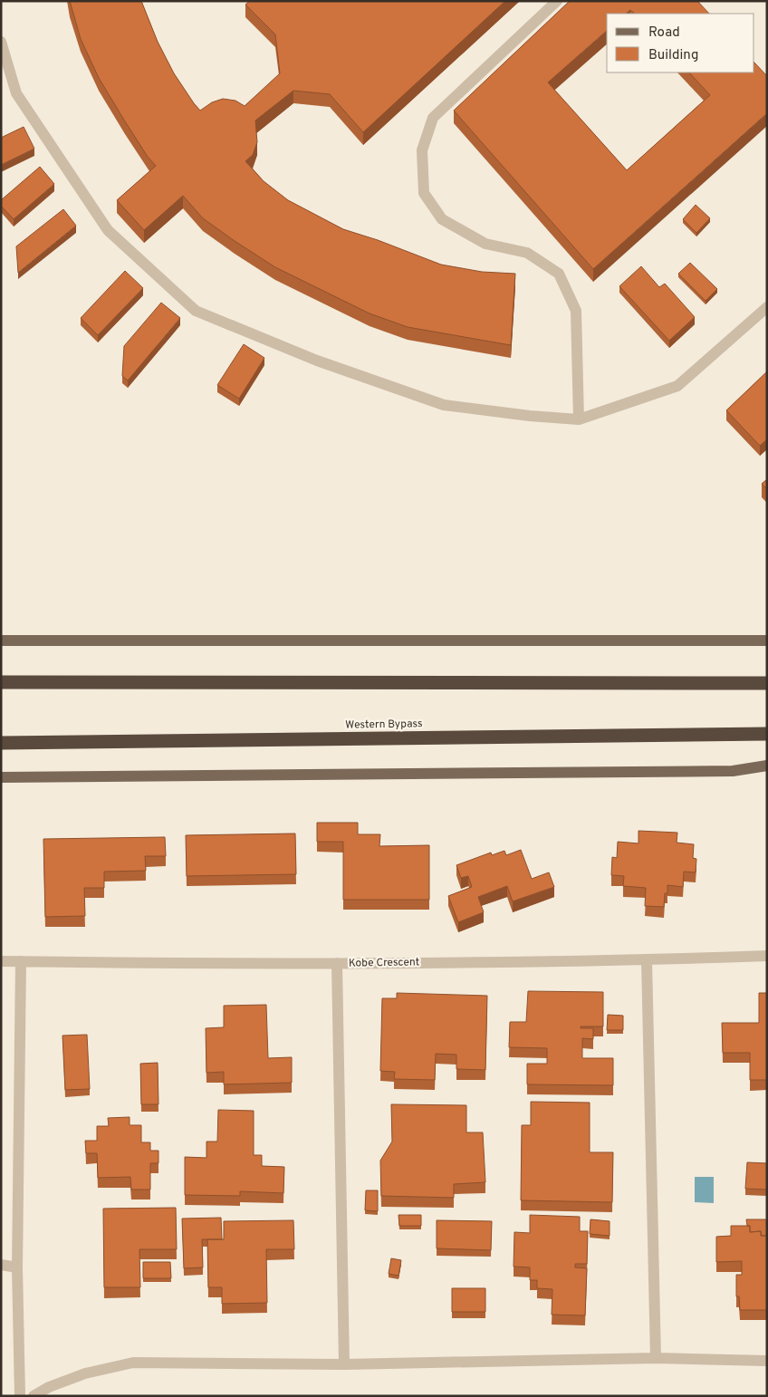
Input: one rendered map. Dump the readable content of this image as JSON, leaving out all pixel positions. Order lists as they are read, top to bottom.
{
  "streets": {
    "highway": ["Western Bypass"],
    "street": ["Kobe Crescent"]
  },
  "legend": ["Road", "Building"]
}
